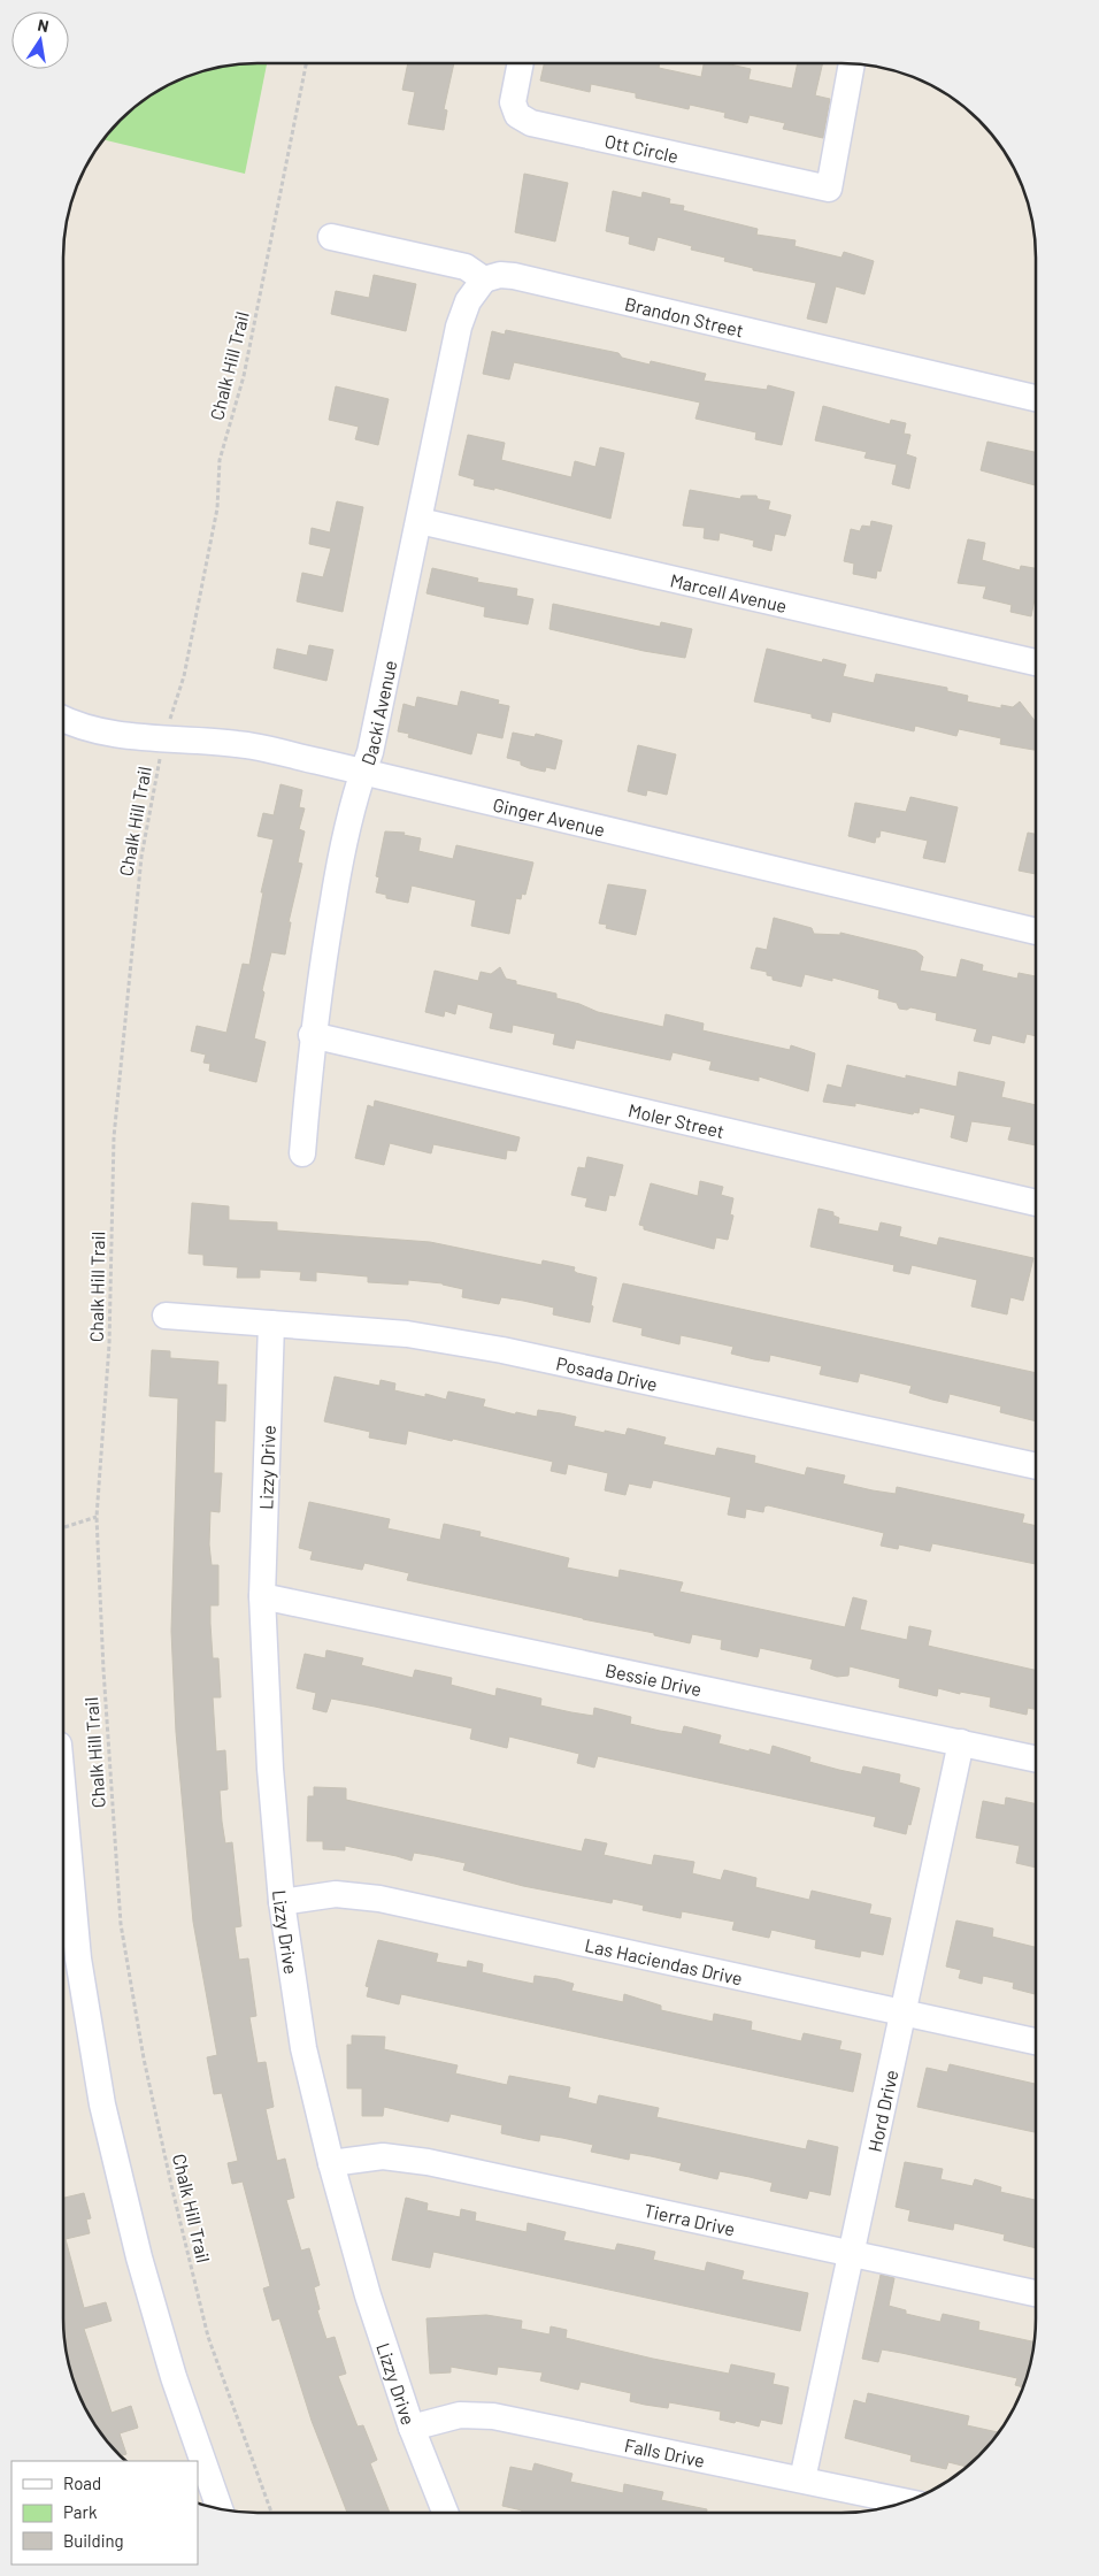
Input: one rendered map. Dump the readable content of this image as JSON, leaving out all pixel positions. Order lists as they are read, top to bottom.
{
  "streets": {
    "street": [
      "Ott Circle",
      "Brandon Street",
      "Marcell Avenue",
      "Dacki Avenue",
      "Ginger Avenue",
      "Moler Street",
      "Posada Drive",
      "Lizzy Drive",
      "Bessie Drive",
      "Las Haciendas Drive",
      "Hord Drive",
      "Tierra Drive",
      "Falls Drive"
    ],
    "path": ["Chalk Hill Trail"]
  },
  "crossings": [
    ["Brandon Street", "Dacki Avenue"],
    ["Chalk Hill Trail", "Ginger Avenue"],
    ["Marcell Avenue", "Dacki Avenue"],
    ["Dacki Avenue", "Ginger Avenue"],
    ["Dacki Avenue", "Moler Street"],
    ["Posada Drive", "Lizzy Drive"],
    ["Lizzy Drive", "Bessie Drive"],
    ["Lizzy Drive", "Las Haciendas Drive"],
    ["Lizzy Drive", "Tierra Drive"],
    ["Lizzy Drive", "Falls Drive"],
    ["Bessie Drive", "Hord Drive"],
    ["Las Haciendas Drive", "Hord Drive"],
    ["Hord Drive", "Tierra Drive"],
    ["Hord Drive", "Falls Drive"]
  ],
  "legend": ["Road", "Park", "Building"],
  "north": "top"
}
